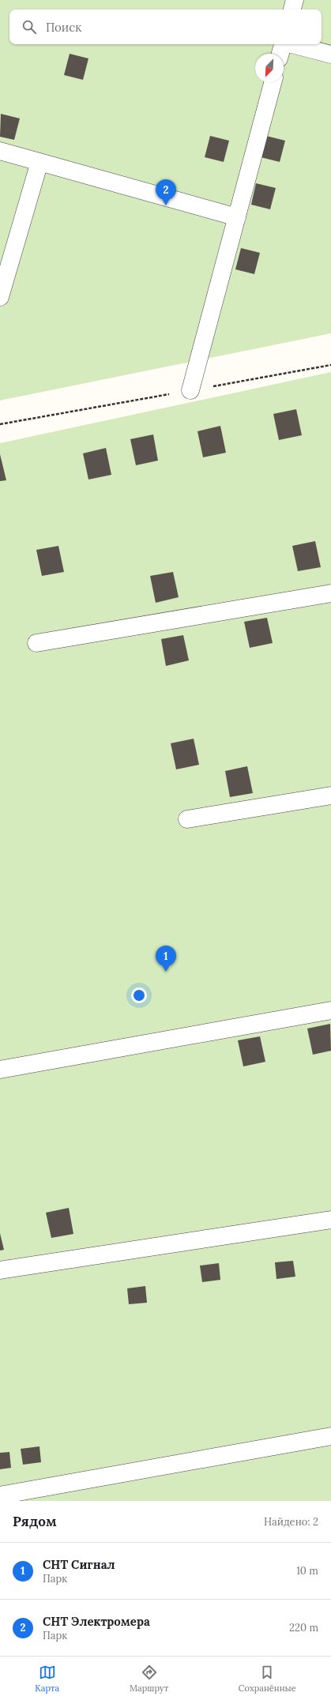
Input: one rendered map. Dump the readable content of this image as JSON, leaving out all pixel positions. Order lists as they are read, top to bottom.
{
  "north": "bottom left",
  "page": {
    "search": "Поиск",
    "pins": ["2", "1"],
    "heading": ["Рядом", "Найдено: 2"],
    "list": [
      {
        "mark": "1",
        "name": "СНТ Сигнал",
        "note": "Парк",
        "value": "10 m"
      },
      {
        "mark": "2",
        "name": "СНТ Электромера",
        "note": "Парк",
        "value": "220 m"
      }
    ],
    "nav": ["Карта", "Маршрут", "Сохранённые"]
  }
}
